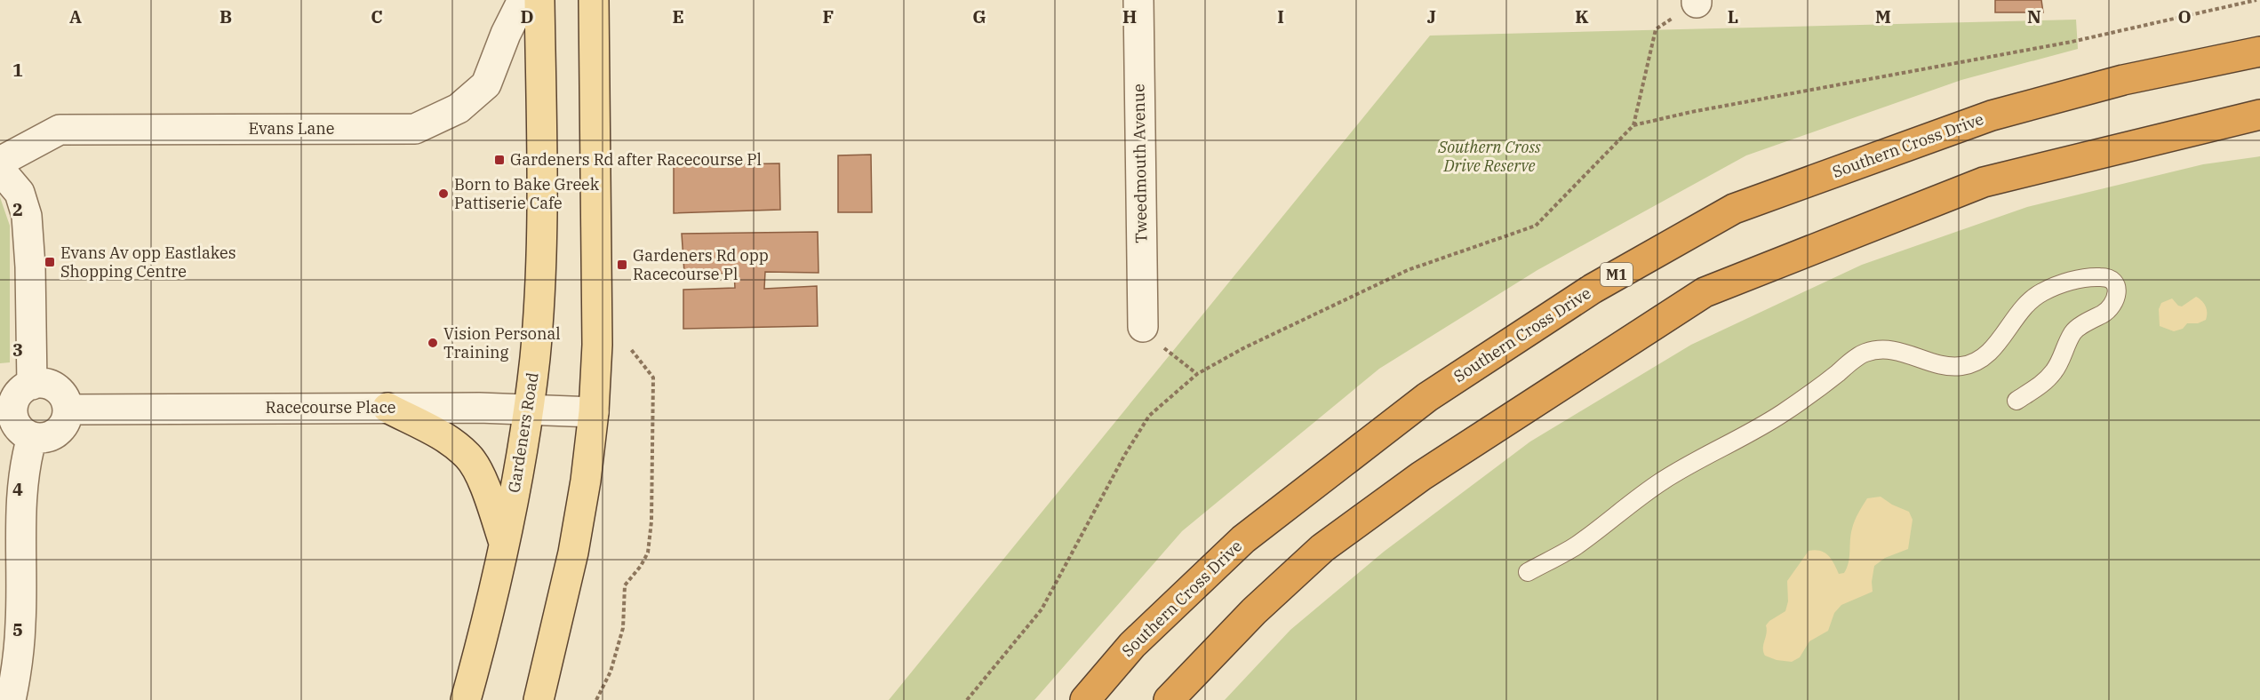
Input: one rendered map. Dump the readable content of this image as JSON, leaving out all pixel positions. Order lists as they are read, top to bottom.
{
  "streets": {
    "highway": ["Southern Cross Drive", "M1"],
    "main road": ["Gardeners Road"],
    "street": ["Evans Lane", "Tweedmouth Avenue", "Racecourse Place"]
  },
  "crossings": [
    ["Racecourse Place", "Gardeners Road"]
  ],
  "parks": ["Southern Cross Drive Reserve"],
  "places": {
    "transit": ["Gardeners Rd after Racecourse Pl", "Evans Av opp Eastlakes Shopping Centre", "Gardeners Rd opp Racecourse Pl"],
    "other": ["Born to Bake Greek Pattiserie Cafe", "Vision Personal Training"]
  },
  "grid": {
    "columns": [
      "A",
      "B",
      "C",
      "D",
      "E",
      "F",
      "G",
      "H",
      "I",
      "J",
      "K",
      "L",
      "M",
      "N",
      "O"
    ],
    "rows": [
      "1",
      "2",
      "3",
      "4",
      "5"
    ]
  }
}
